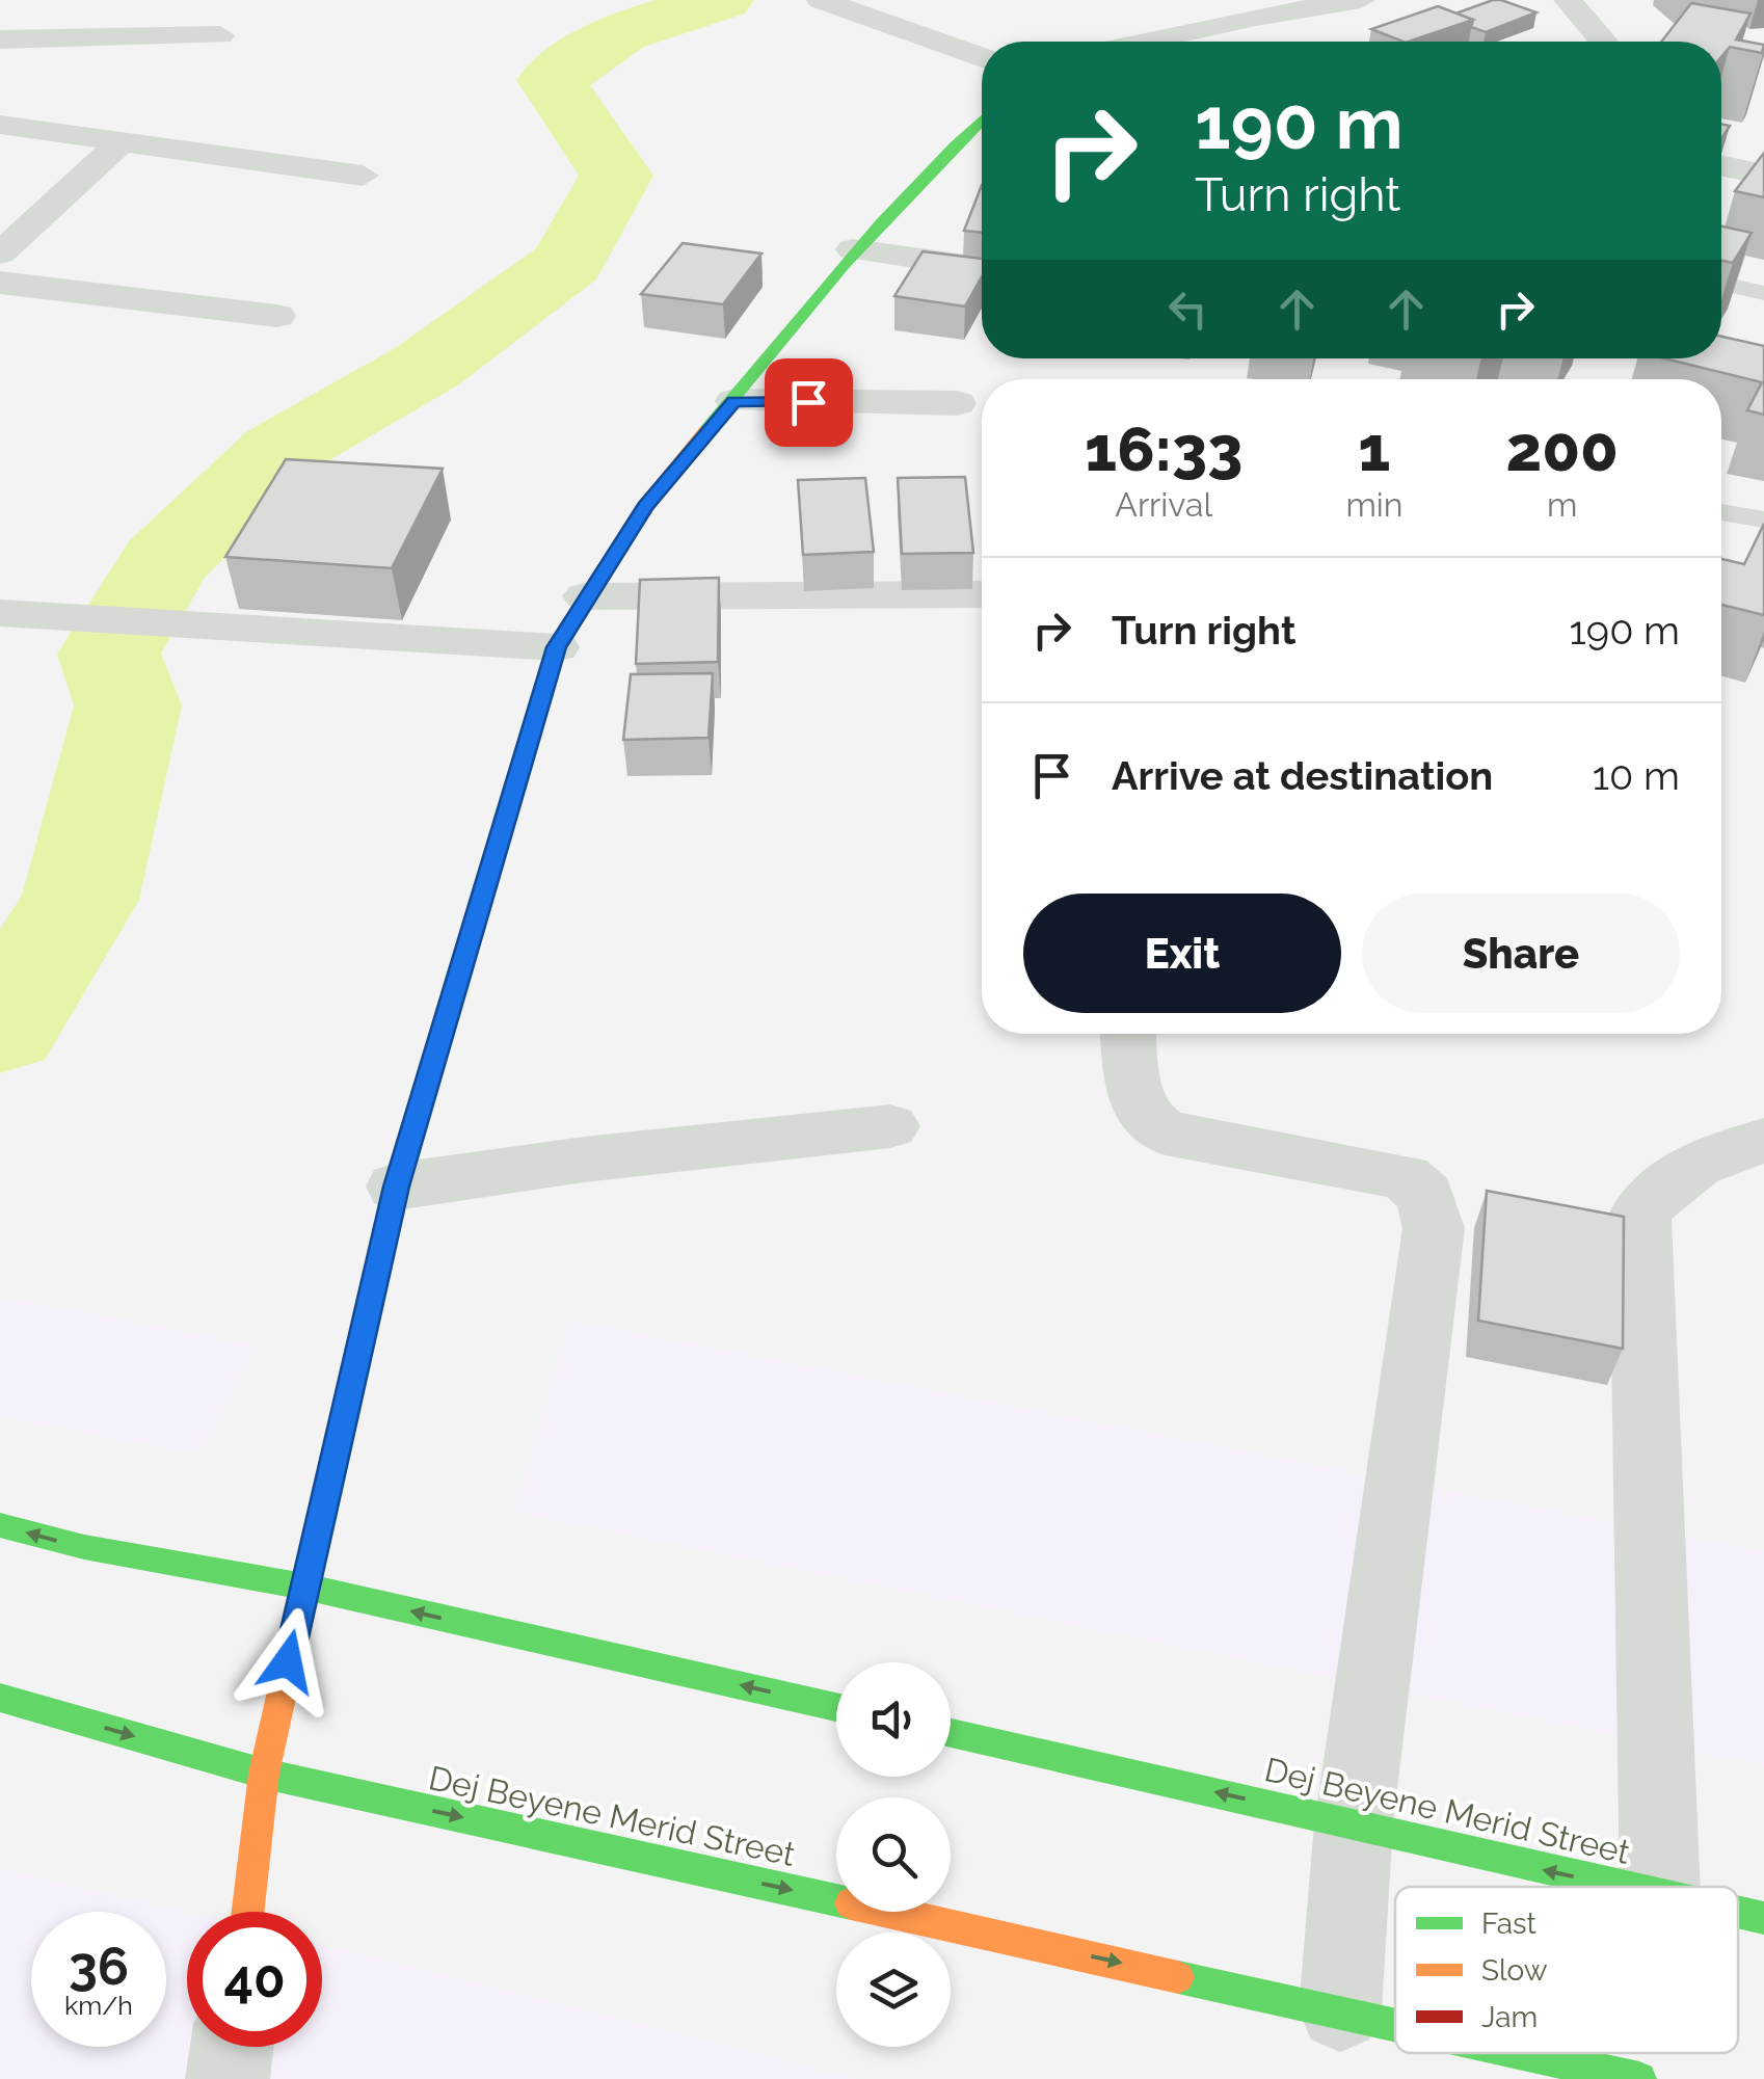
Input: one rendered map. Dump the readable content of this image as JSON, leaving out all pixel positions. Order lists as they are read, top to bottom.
{
  "streets": {
    "street": ["Dej Beyene Merid Street"]
  },
  "legend": ["Fast", "Slow", "Jam"],
  "page": {
    "turn": ["190 m", "Turn right"],
    "eta": [
      "16:33",
      "Arrival",
      "1",
      "min",
      "200",
      "m"
    ],
    "list": [
      {
        "name": "Turn right",
        "value": "190 m"
      },
      {
        "name": "Arrive at destination",
        "value": "10 m"
      }
    ],
    "buttons": ["Exit", "Share"],
    "speed": "36 km/h",
    "limit": "40"
  }
}
